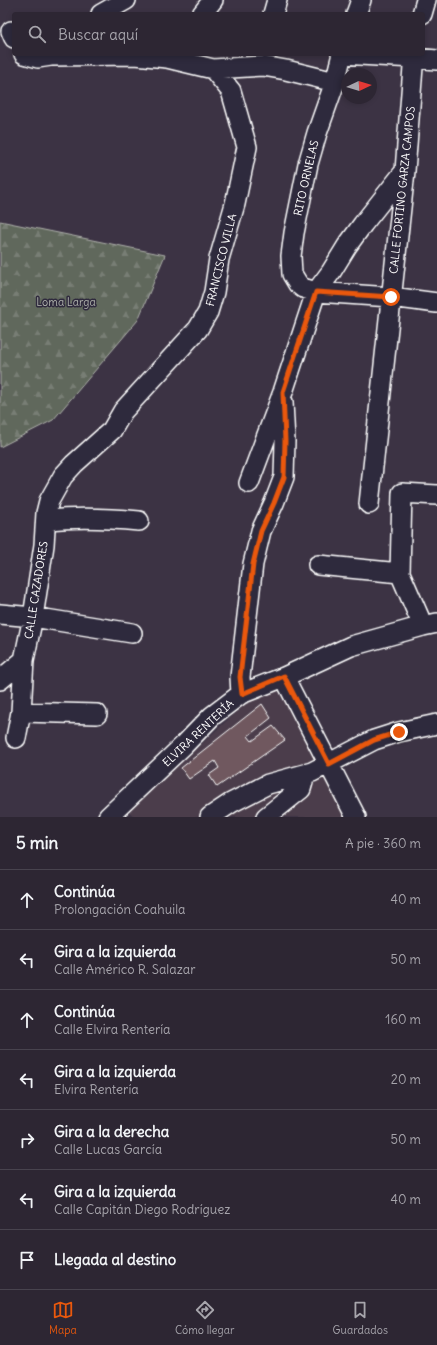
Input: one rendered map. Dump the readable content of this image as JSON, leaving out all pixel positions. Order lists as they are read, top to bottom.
{
  "streets": {
    "street": [
      "RITO ORNELAS",
      "CALLE FORTINO GARZA CAMPOS",
      "FRANCISCO VILLA",
      "CALLE CAZADORES",
      "ELVIRA RENTERÍA"
    ]
  },
  "crossings": [
    ["FRANCISCO VILLA", "CALLE CAZADORES"]
  ],
  "parks": ["Loma Larga"],
  "north": "right",
  "page": {
    "search": "Buscar aquí",
    "heading": ["5 min", "A pie · 360 m"],
    "list": [
      ["Continúa", "Prolongación Coahuila", "40 m"],
      ["Gira a la izquierda", "Calle Américo R. Salazar", "50 m"],
      ["Continúa", "Calle Elvira Rentería", "160 m"],
      ["Gira a la izquierda", "Elvira Rentería", "20 m"],
      ["Gira a la derecha", "Calle Lucas García", "50 m"],
      ["Gira a la izquierda", "Calle Capitán Diego Rodríguez", "40 m"],
      "Llegada al destino"
    ],
    "nav": ["Mapa", "Cómo llegar", "Guardados"]
  }
}
